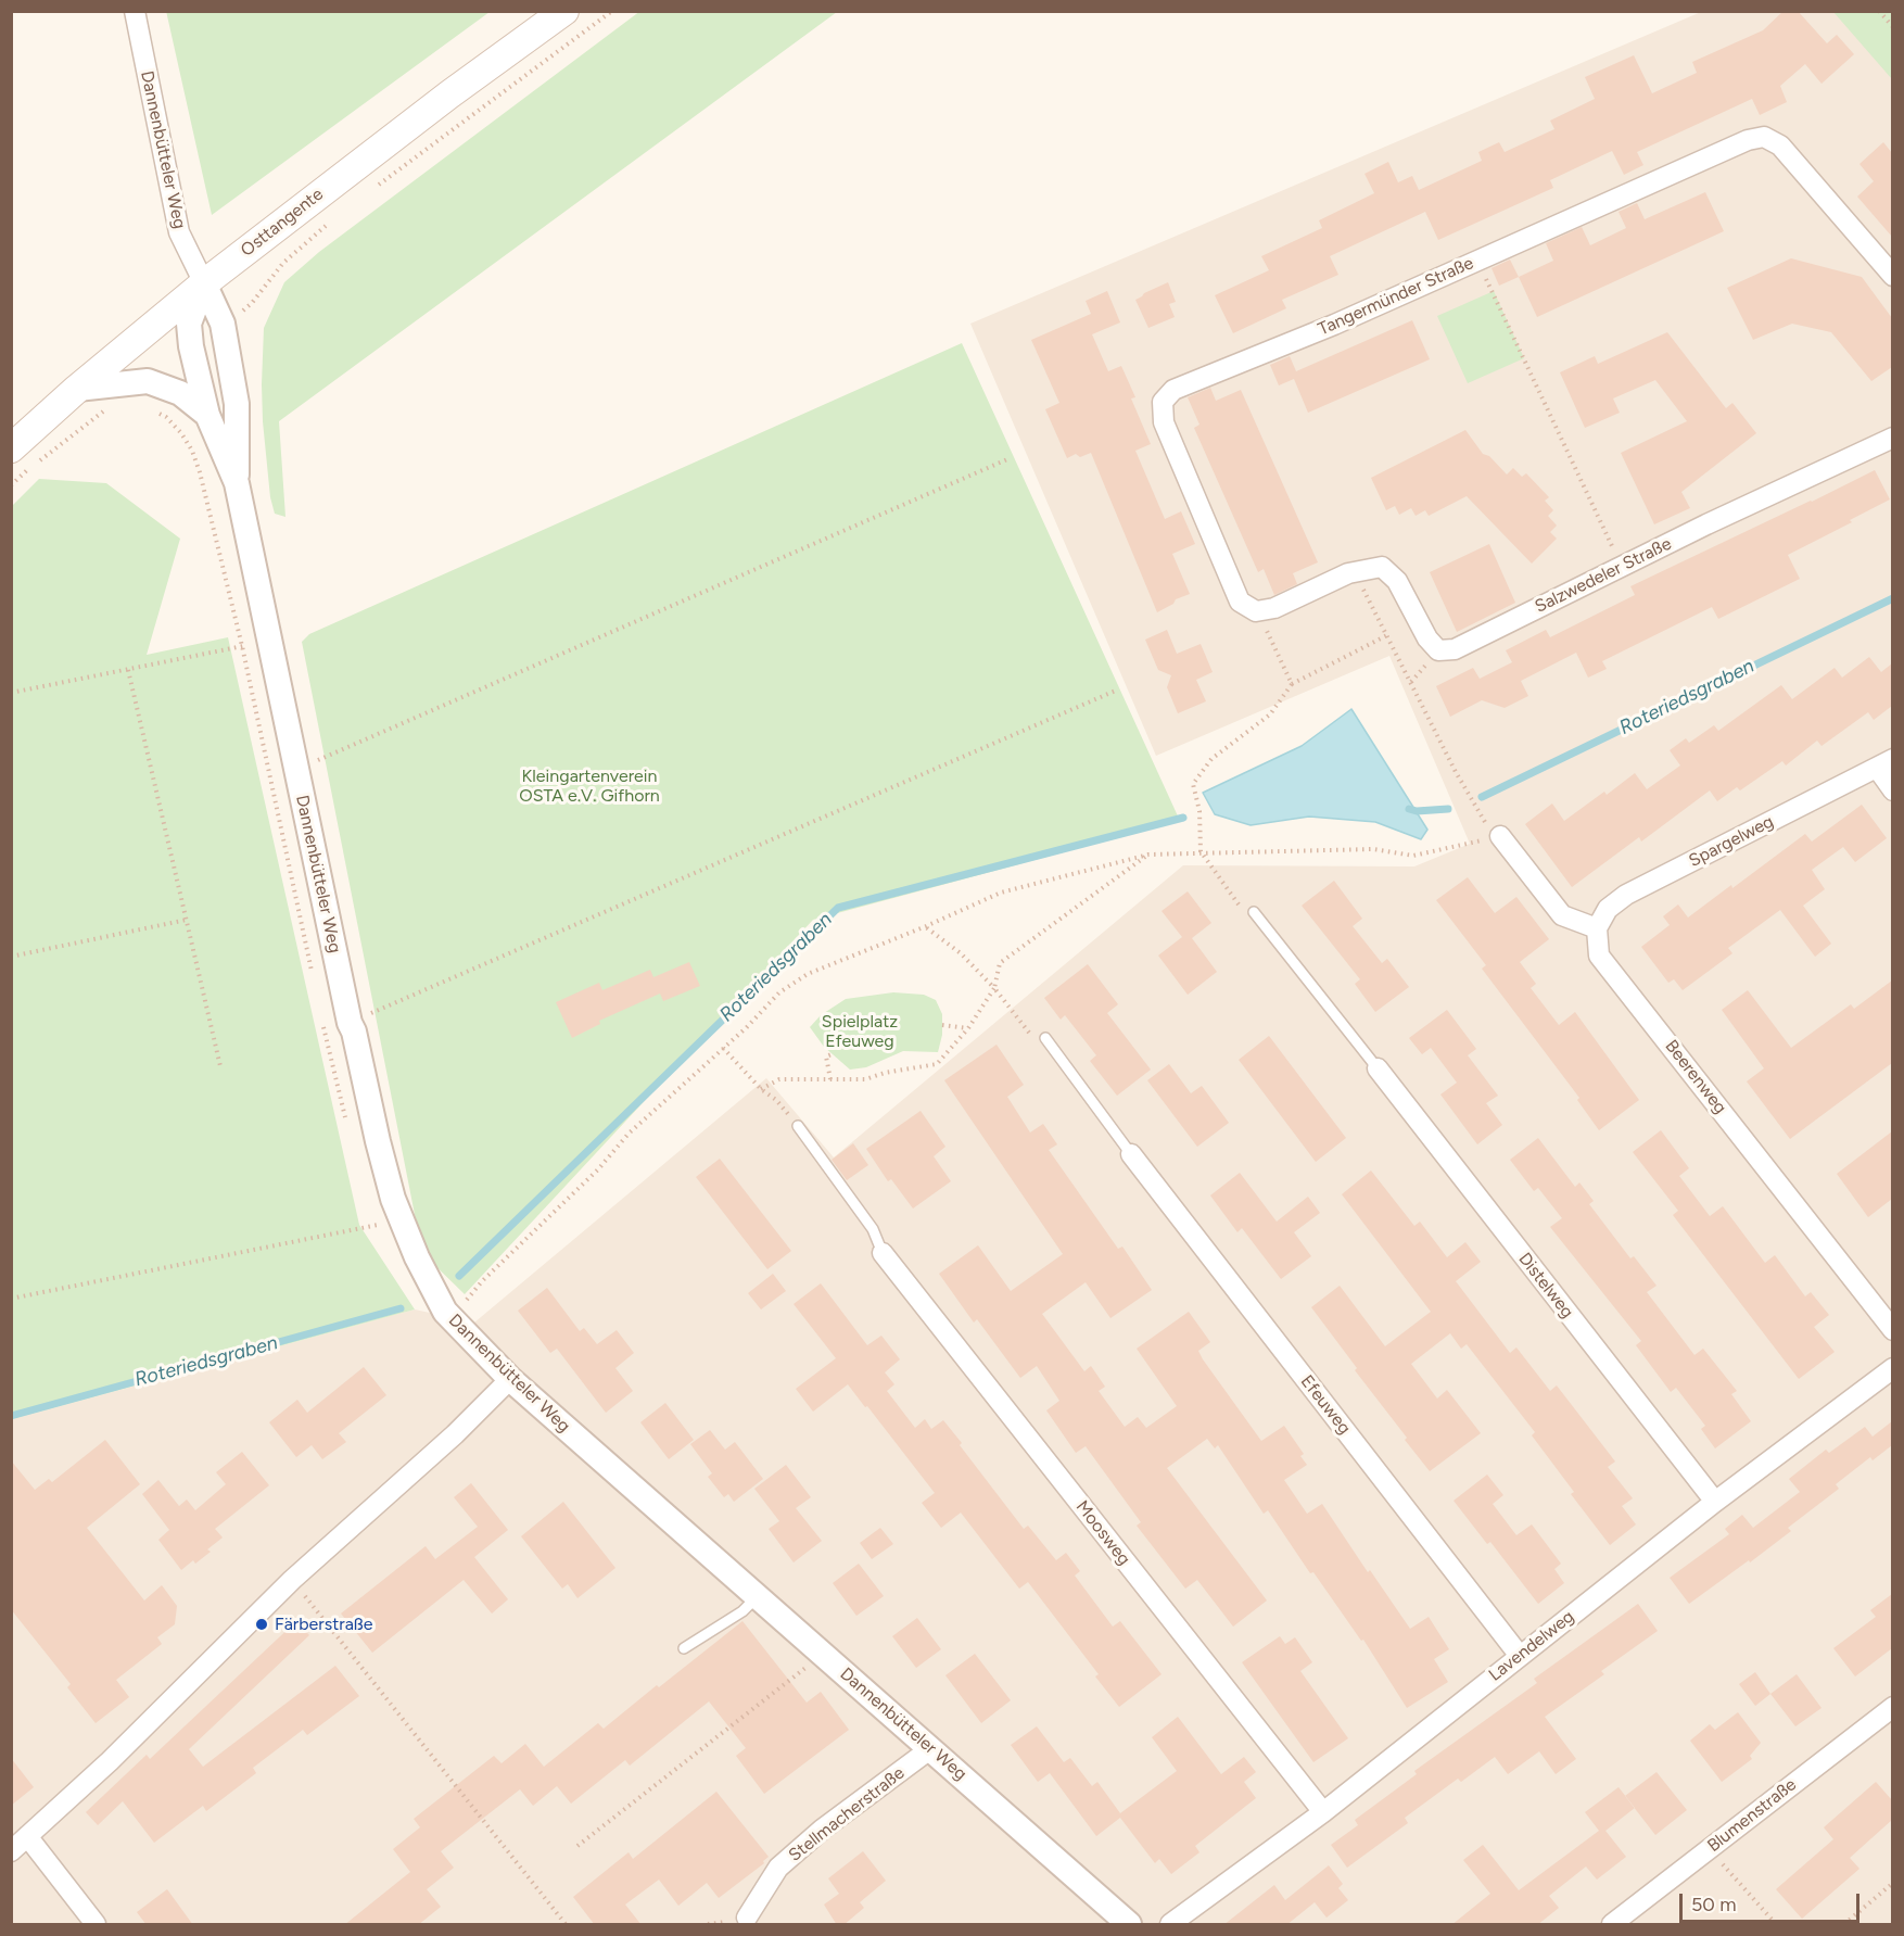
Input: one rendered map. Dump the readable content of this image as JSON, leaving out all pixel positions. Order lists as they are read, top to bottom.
{
  "streets": {
    "main road": ["Osttangente"],
    "street": [
      "Dannenbütteler Weg",
      "Tangermünder Straße",
      "Salzwedeler Straße",
      "Spargelweg",
      "Beerenweg",
      "Distelweg",
      "Efeuweg",
      "Moosweg",
      "Lavendelweg",
      "Stellmacherstraße",
      "Blumenstraße"
    ]
  },
  "crossings": [
    ["Dannenbütteler Weg", "Osttangente"],
    ["Dannenbütteler Weg", "Stellmacherstraße"],
    ["Spargelweg", "Beerenweg"],
    ["Distelweg", "Lavendelweg"],
    ["Efeuweg", "Lavendelweg"],
    ["Moosweg", "Lavendelweg"]
  ],
  "water": ["Roteriedsgraben"],
  "parks": ["Kleingartenverein OSTA e.V. Gifhorn", "Spielplatz Efeuweg"],
  "places": ["Färberstraße"],
  "scale_bar": "50 m"
}
